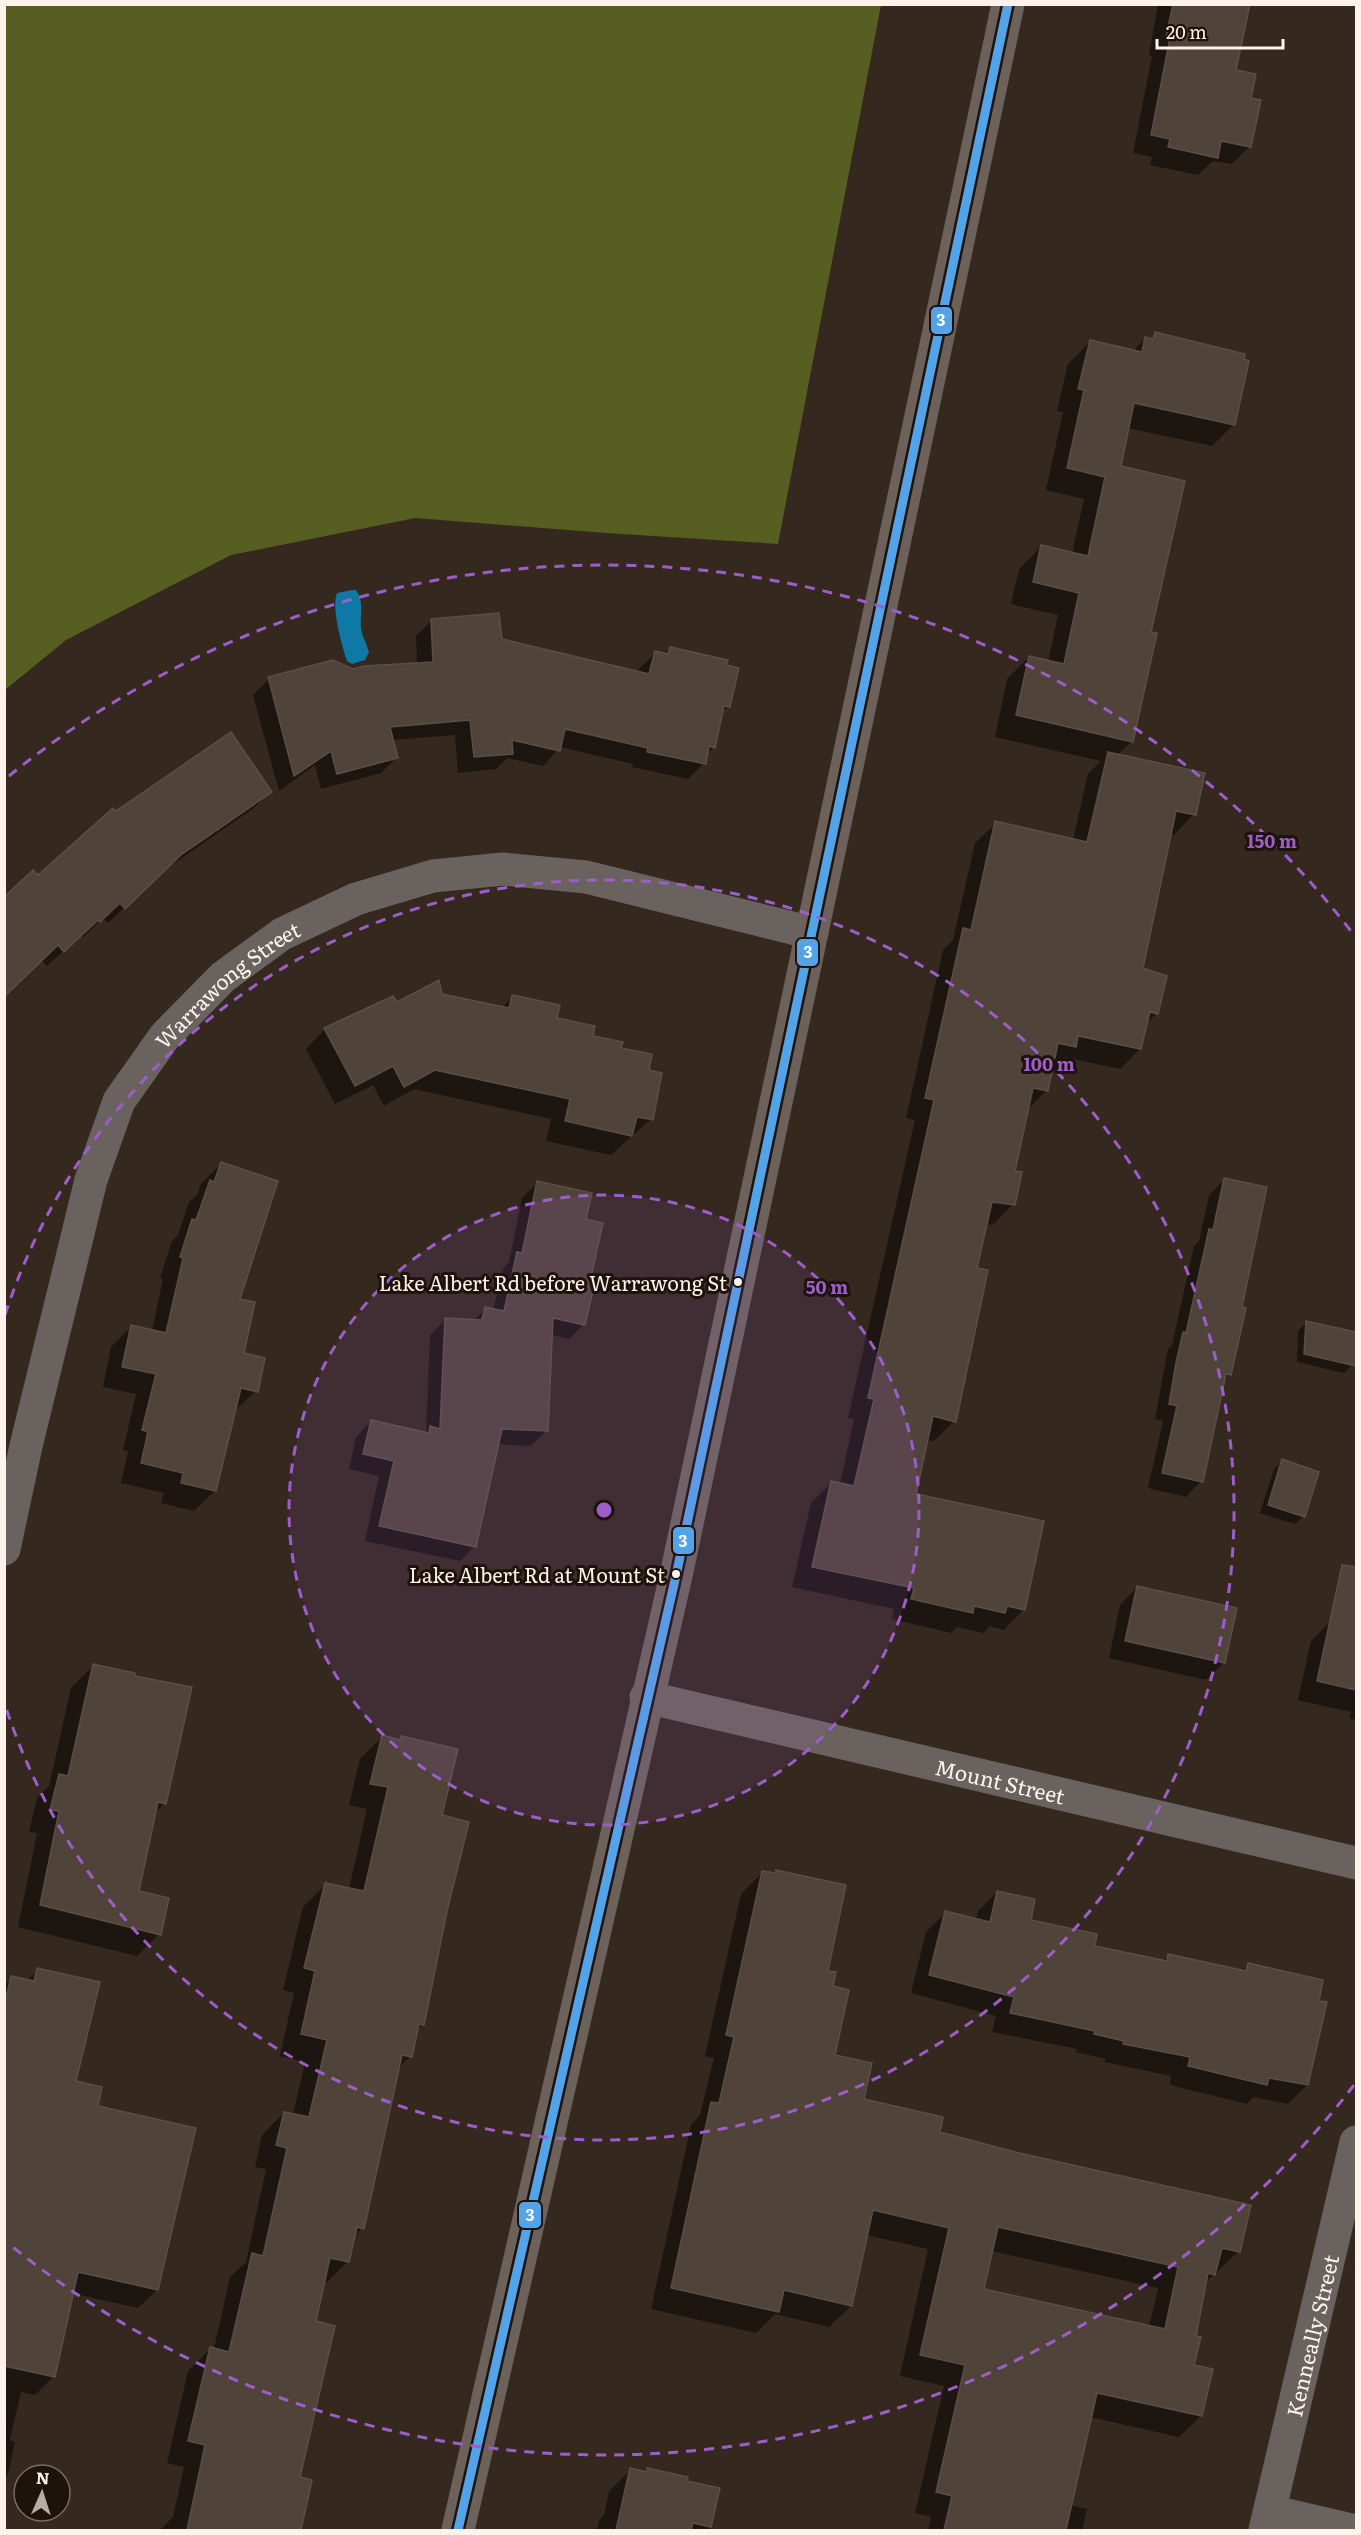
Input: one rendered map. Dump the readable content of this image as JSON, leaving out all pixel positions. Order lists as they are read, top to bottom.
{
  "streets": {
    "street": ["Warrawong Street", "Mount Street", "Kenneally Street"]
  },
  "places": ["Lake Albert Rd before Warrawong St", "Lake Albert Rd at Mount St"],
  "lines": ["transit line 3"],
  "scale_bar": "20 m",
  "north": "top",
  "rings": ["150 m", "100 m", "50 m"]
}
